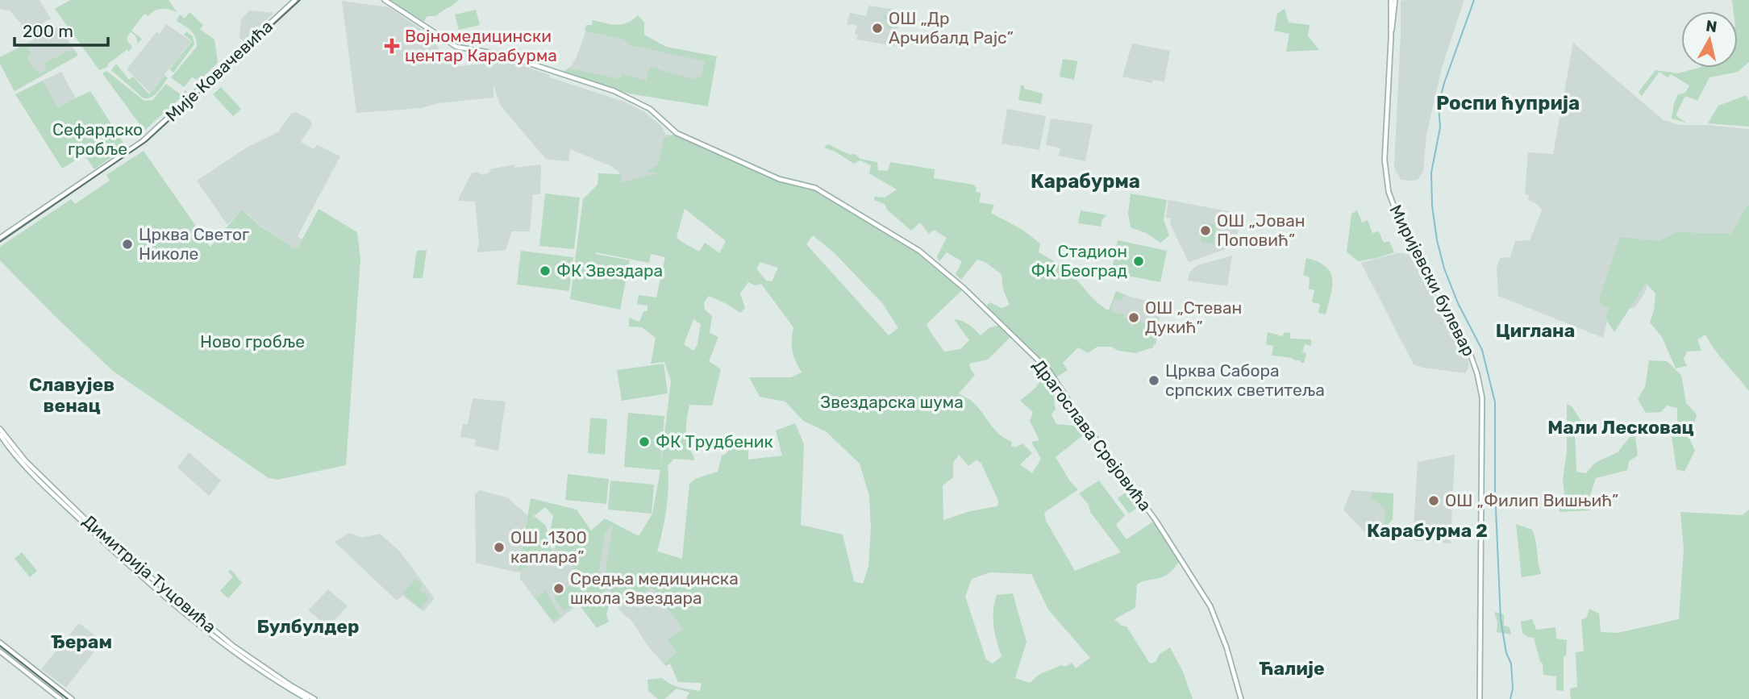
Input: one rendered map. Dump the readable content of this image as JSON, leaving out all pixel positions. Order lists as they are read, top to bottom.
{
  "streets": {
    "main road": [
      "Мије Ковачевића",
      "Миријевски булевар",
      "Драгослава Срејовића",
      "Димитрија Туцовића"
    ]
  },
  "districts": [
    "Роспи ћуприја",
    "Карабурма",
    "Циглана",
    "Славујев венац",
    "Мали Лесковац",
    "Карабурма 2",
    "Булбулдер",
    "Ђерам",
    "Ћалије"
  ],
  "parks": ["Сефардско гробље", "Ново гробље", "Звездарска шума"],
  "places": {
    "other": [
      "ОШ „Др Арчибалд Рајс”",
      "ОШ „Јован Поповић”",
      "Црква Светог Николе",
      "Стадион ФК Београд",
      "ФК Звездара",
      "ОШ „Стеван Дукић”",
      "Црква Сабора српских светитеља",
      "ФК Трудбеник",
      "ОШ „Филип Вишњић”",
      "ОШ „1300 каплара”",
      "Средња медицинска школа Звездара"
    ],
    "health": ["Војномедицински центар Карабурма"]
  },
  "scale_bar": "200 m",
  "north": "top"
}
